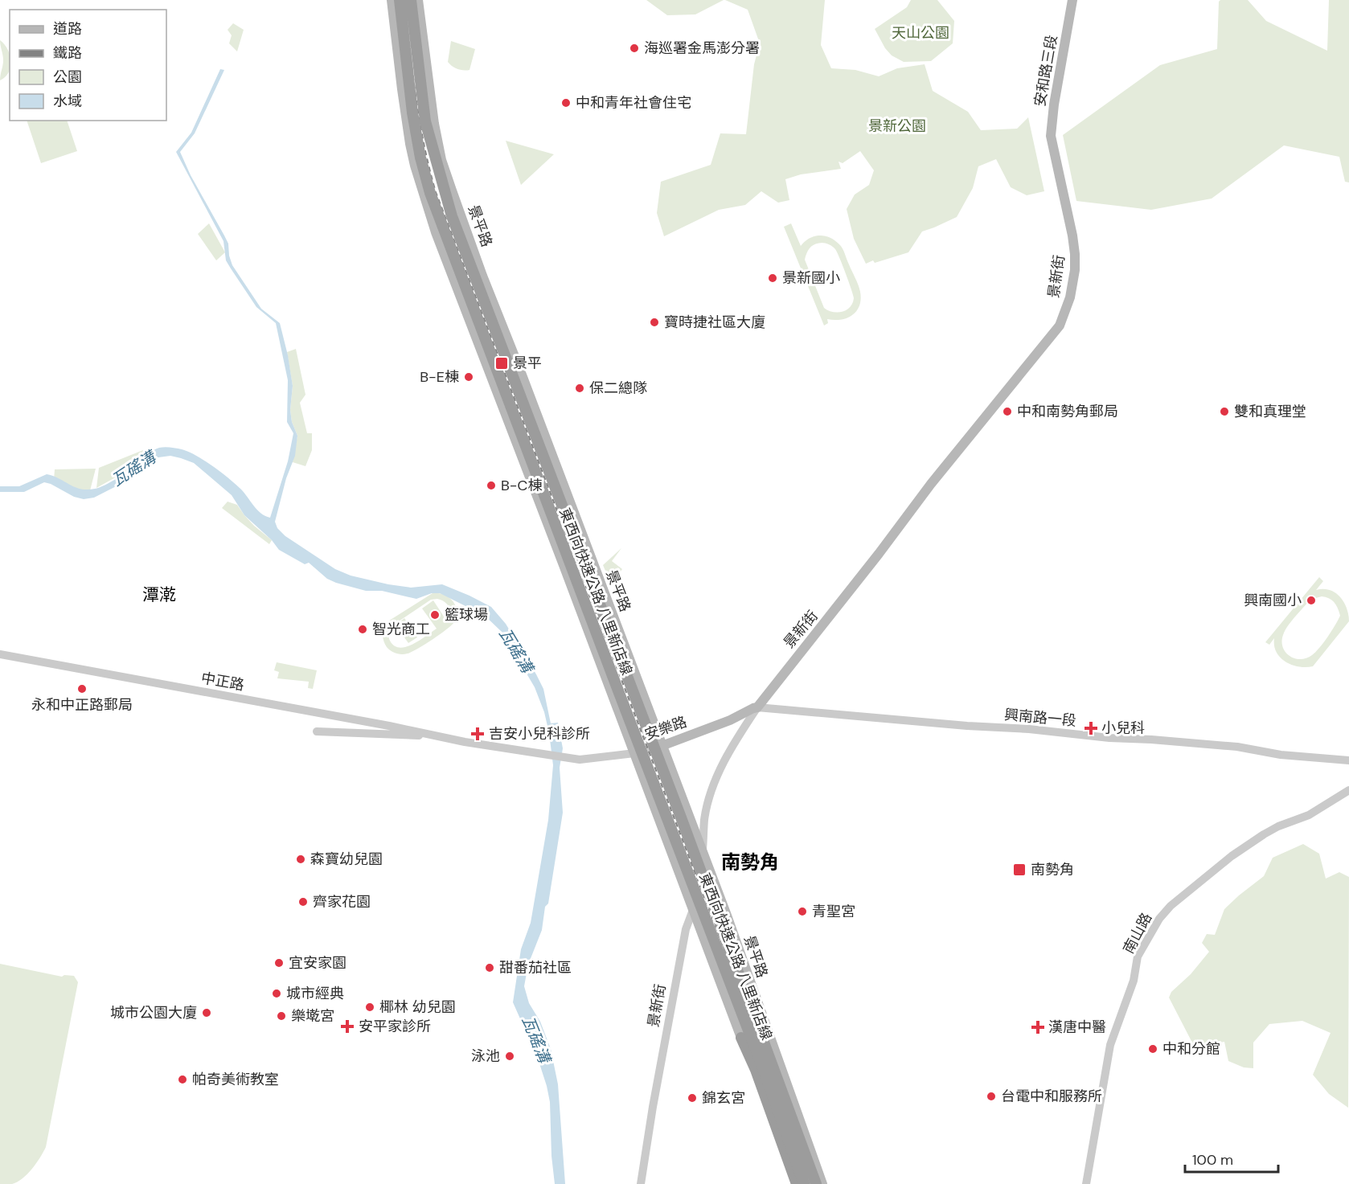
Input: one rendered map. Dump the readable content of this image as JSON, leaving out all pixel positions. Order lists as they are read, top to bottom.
{
  "streets": {
    "highway": ["東西向快速公路 八里新店線"],
    "main road": [
      "安和路三段",
      "景平路",
      "景新街",
      "安樂路"
    ],
    "street": ["中正路", "興南路一段", "南山路"]
  },
  "crossings": [
    ["安和路三段", "景新街"],
    ["景平路", "景新街"],
    ["景平路", "安樂路"],
    ["景新街", "興南路一段"],
    ["景新街", "安樂路"],
    ["中正路", "安樂路"],
    ["興南路一段", "安樂路"]
  ],
  "districts": ["潭漧", "南勢角"],
  "water": ["瓦磘溝"],
  "parks": ["天山公園", "景新公園"],
  "places": {
    "other": [
      "海巡署金馬澎分署",
      "中和青年社會住宅",
      "景新國小",
      "寶時捷社區大廈",
      "B-E棟",
      "保二總隊",
      "中和南勢角郵局",
      "雙和真理堂",
      "B-C棟",
      "興南國小",
      "籃球場",
      "智光商工",
      "永和中正路郵局",
      "森寶幼兒園",
      "齊家花園",
      "青聖宮",
      "宜安家園",
      "甜番茄社區",
      "城市經典",
      "椰林 幼兒園",
      "城市公園大廈",
      "樂墘宮",
      "中和分館",
      "泳池",
      "帕奇美術教室",
      "台電中和服務所",
      "錦玄宮"
    ],
    "transit": ["景平", "南勢角"],
    "health": [
      "小兒科",
      "吉安小兒科診所",
      "安平家診所",
      "漢唐中醫"
    ]
  },
  "legend": [
    "道路",
    "鐵路",
    "公園",
    "水域"
  ],
  "scale_bar": "100 m"
}
